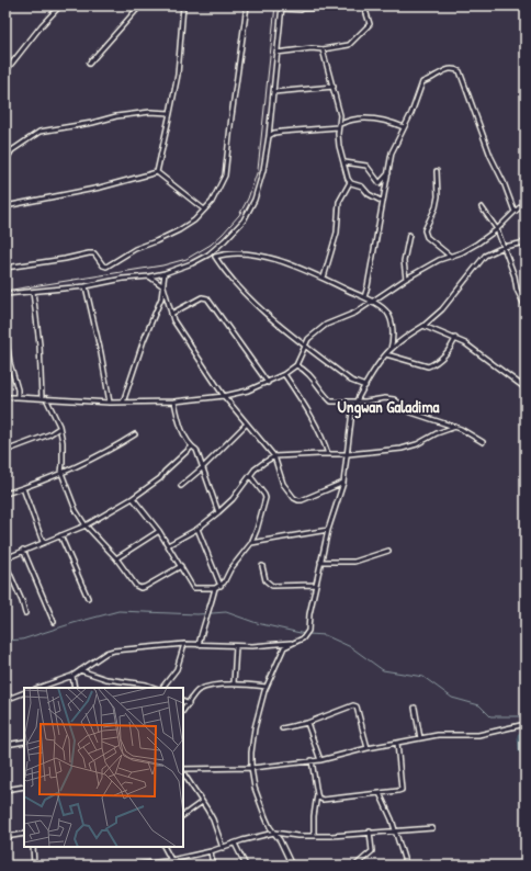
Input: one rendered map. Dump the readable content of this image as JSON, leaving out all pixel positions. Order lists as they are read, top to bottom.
{
  "districts": ["Ungwan Galadima"]
}
